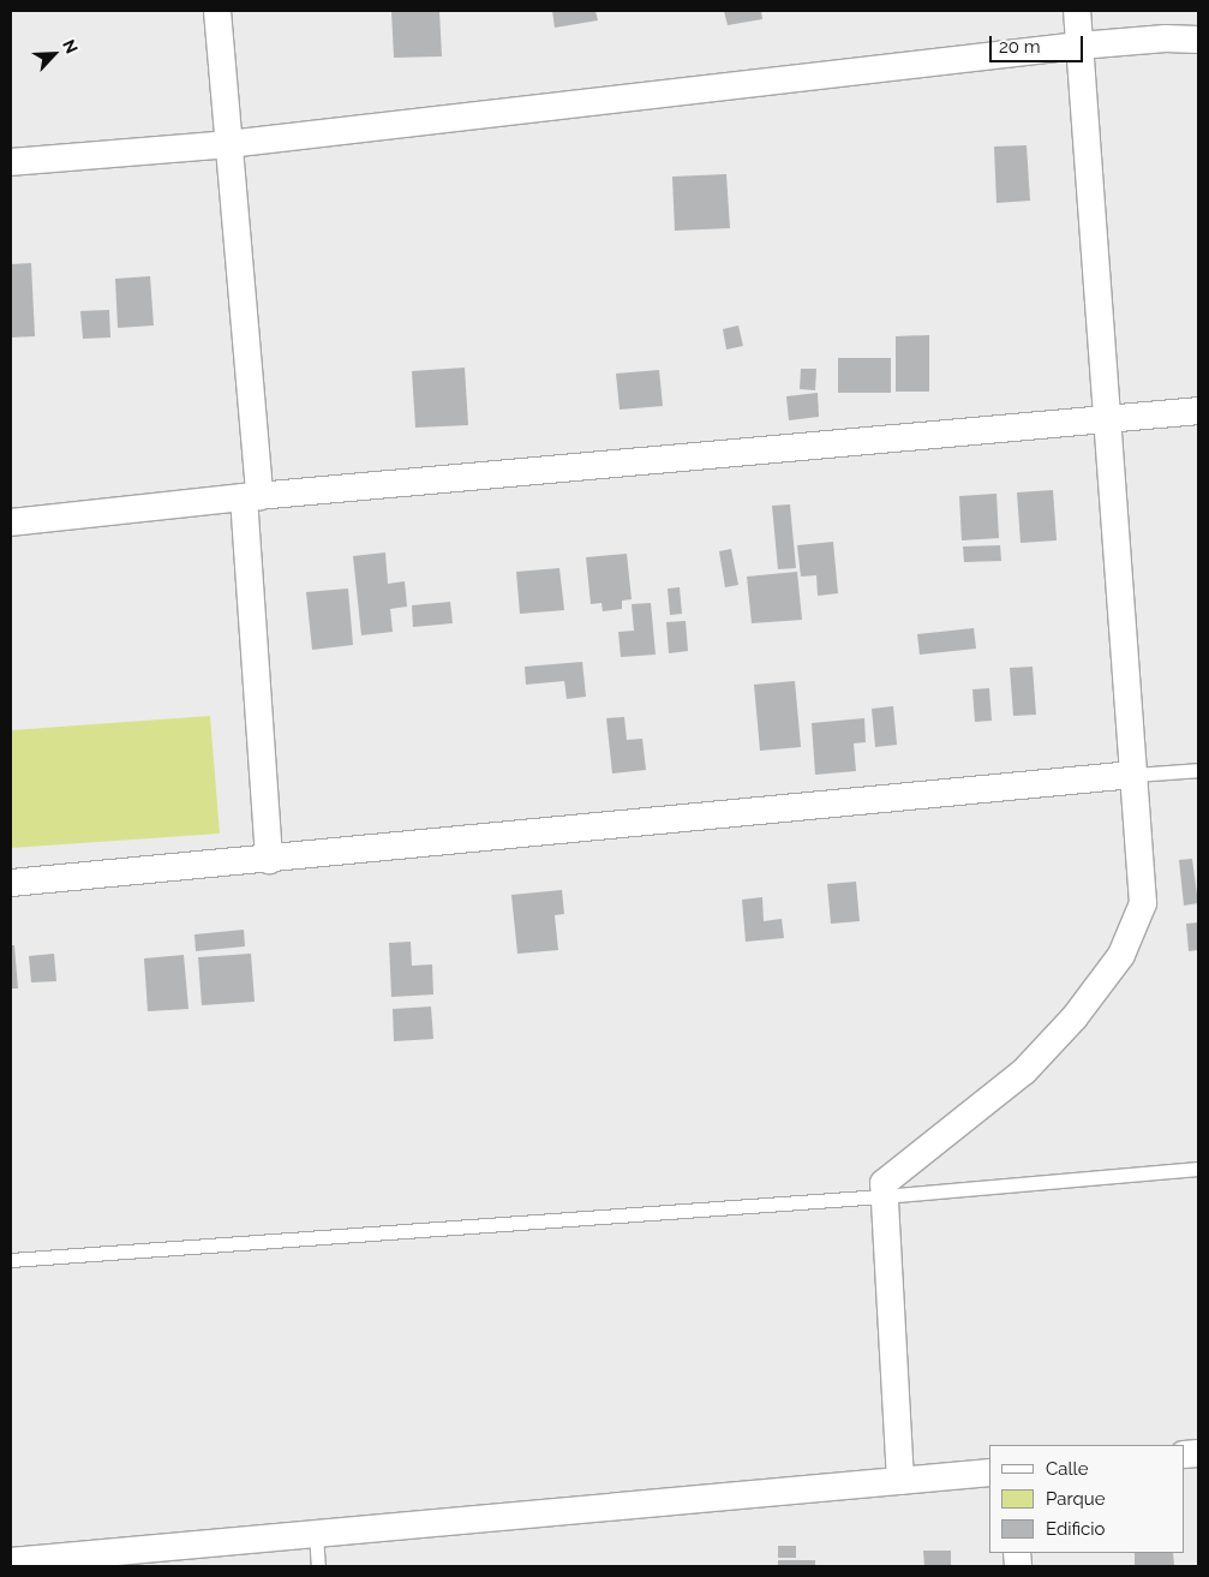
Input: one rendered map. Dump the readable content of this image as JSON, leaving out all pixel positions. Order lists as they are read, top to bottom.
{
  "legend": ["Calle", "Parque", "Edificio"],
  "scale_bar": "20 m",
  "north": "top right"
}
